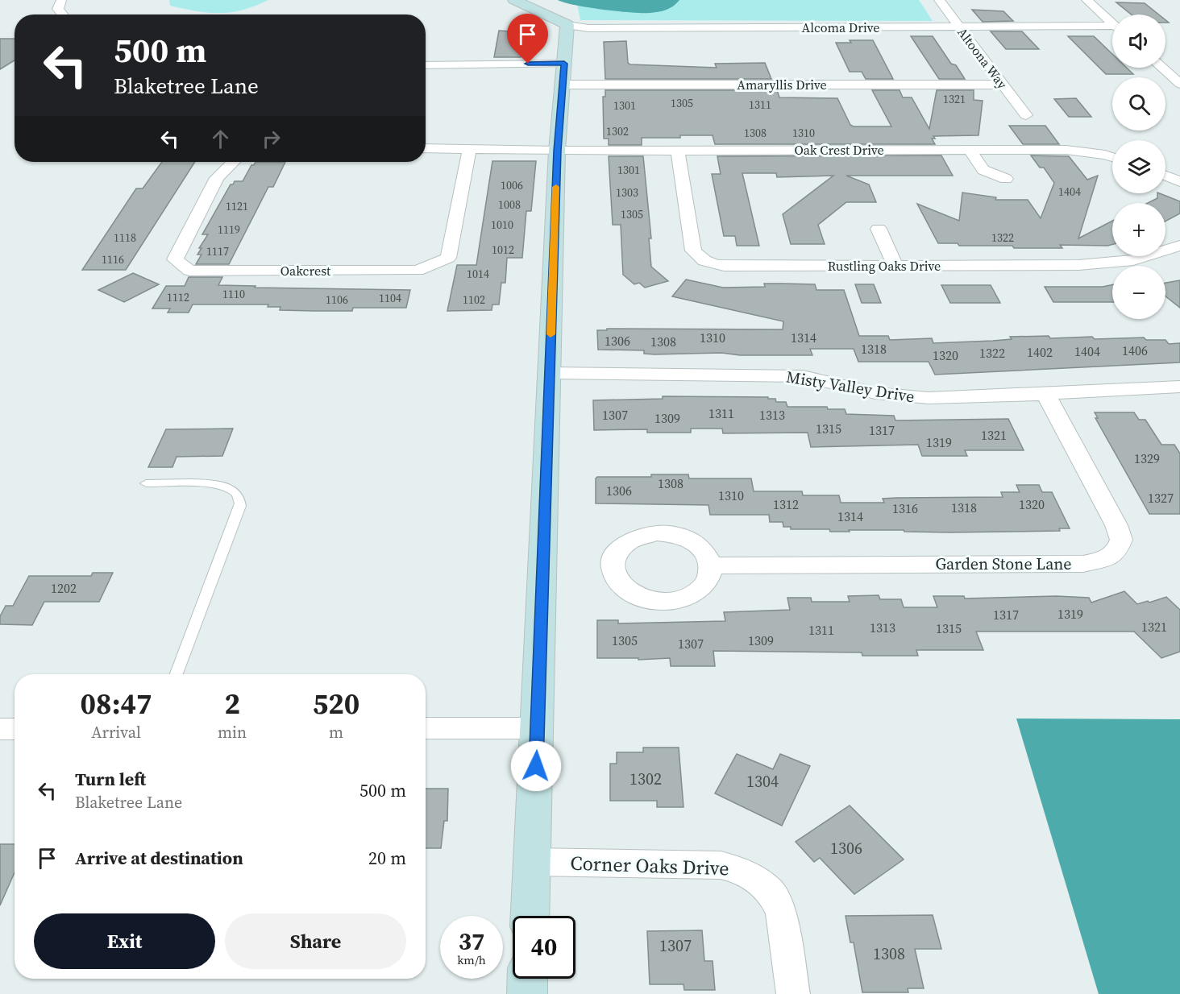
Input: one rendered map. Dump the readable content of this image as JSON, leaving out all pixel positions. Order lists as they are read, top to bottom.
{
  "streets": {
    "street": [
      "Alcoma Drive",
      "Altoona Way",
      "Amaryllis Drive",
      "Oak Crest Drive",
      "Rustling Oaks Drive",
      "Oakcrest",
      "Misty Valley Drive",
      "Garden Stone Lane",
      "Corner Oaks Drive"
    ]
  },
  "crossings": [
    ["Alcoma Drive", "Altoona Way"],
    ["Altoona Way", "Amaryllis Drive"],
    ["Oak Crest Drive", "Rustling Oaks Drive"],
    ["Misty Valley Drive", "Garden Stone Lane"]
  ],
  "house_numbers": [
    "1321",
    "1305",
    "1311",
    "1301",
    "1302",
    "1308",
    "1310",
    "1301",
    "1006",
    "1404",
    "1303",
    "1008",
    "1121",
    "1305",
    "1010",
    "1119",
    "1118",
    "1322",
    "1012",
    "1117",
    "1116",
    "1014",
    "1110",
    "1112",
    "1104",
    "1106",
    "1102",
    "1310",
    "1314",
    "1306",
    "1308",
    "1318",
    "1406",
    "1404",
    "1402",
    "1322",
    "1320",
    "1311",
    "1307",
    "1313",
    "1309",
    "1315",
    "1317",
    "1321",
    "1319",
    "1329",
    "1308",
    "1306",
    "1310",
    "1327",
    "1312",
    "1320",
    "1318",
    "1316",
    "1314",
    "1202",
    "1319",
    "1317",
    "1321",
    "1313",
    "1315",
    "1311",
    "1305",
    "1309",
    "1307",
    "1302",
    "1304",
    "1306",
    "1307",
    "1308"
  ],
  "page": {
    "map_buttons": ["+", "−"],
    "turn": ["500 m", "Blaketree Lane"],
    "eta": [
      "08:47",
      "Arrival",
      "2",
      "min",
      "520",
      "m"
    ],
    "list": [
      {
        "name": "Turn left",
        "note": "Blaketree Lane",
        "value": "500 m"
      },
      {
        "name": "Arrive at destination",
        "value": "20 m"
      }
    ],
    "buttons": ["Exit", "Share"],
    "speed": "37 km/h",
    "limit": "40"
  }
}
